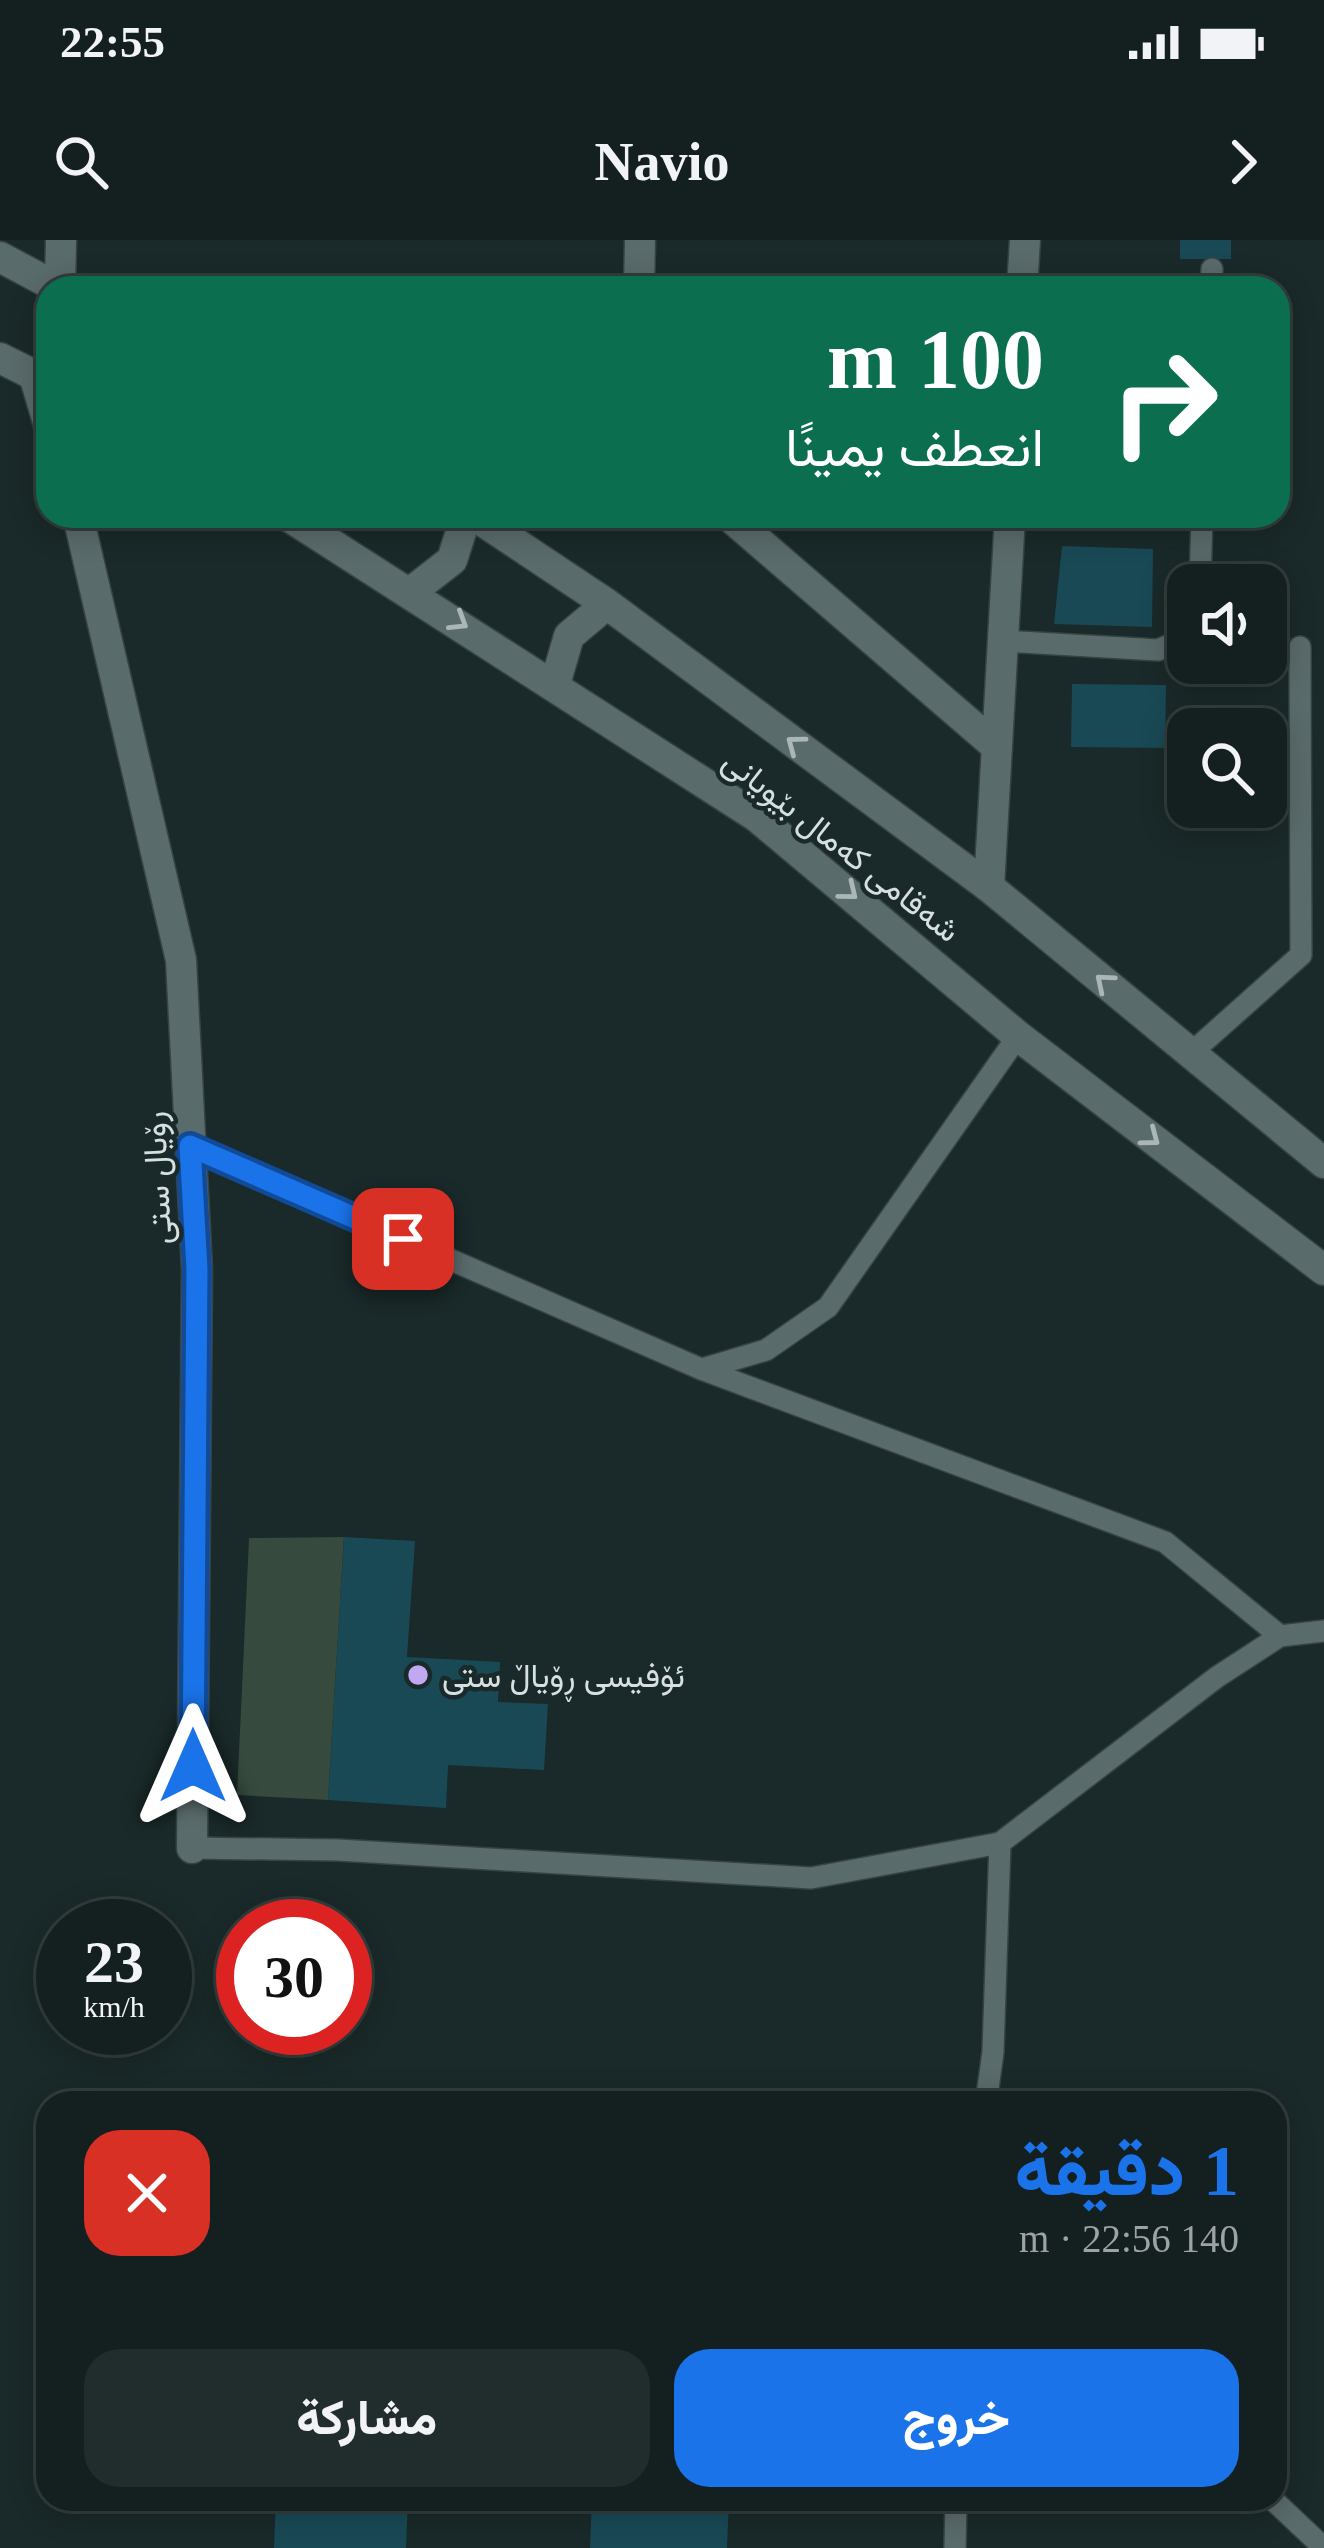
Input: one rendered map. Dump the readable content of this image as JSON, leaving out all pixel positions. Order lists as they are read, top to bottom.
{
  "streets": {
    "main road": ["شەقامی کەمال بێویانی", "رۆیال ستی"]
  },
  "places": ["ئۆفیسی ڕۆیاڵ ستی"],
  "page": {
    "status": "22:55",
    "header": "Navio",
    "turn": ["100 m", "انعطف يمينًا"],
    "speed": "23 km/h",
    "limit": "30",
    "heading": ["1 دقيقة", "140 m · 22:56"],
    "buttons": ["خروج", "مشاركة"]
  }
}
